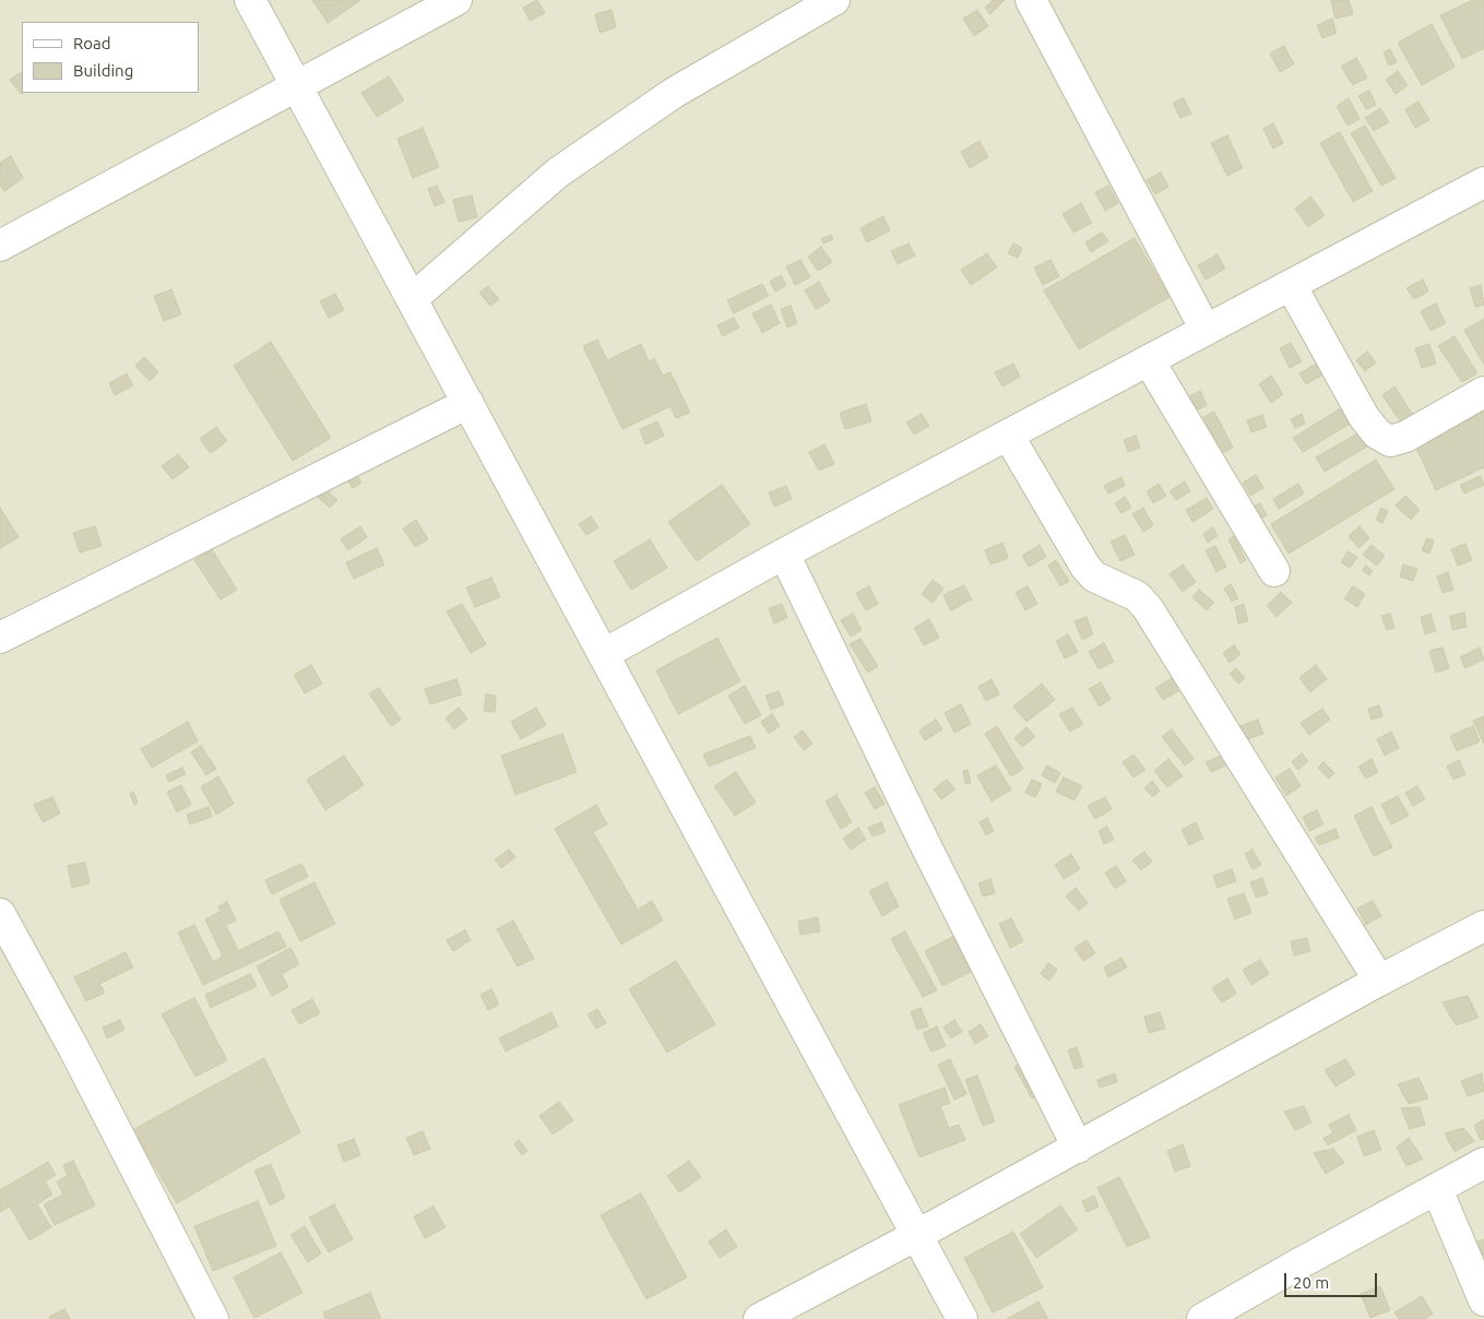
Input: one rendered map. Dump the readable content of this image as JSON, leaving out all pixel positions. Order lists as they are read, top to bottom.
{
  "legend": ["Road", "Building"],
  "scale_bar": "20 m"
}
